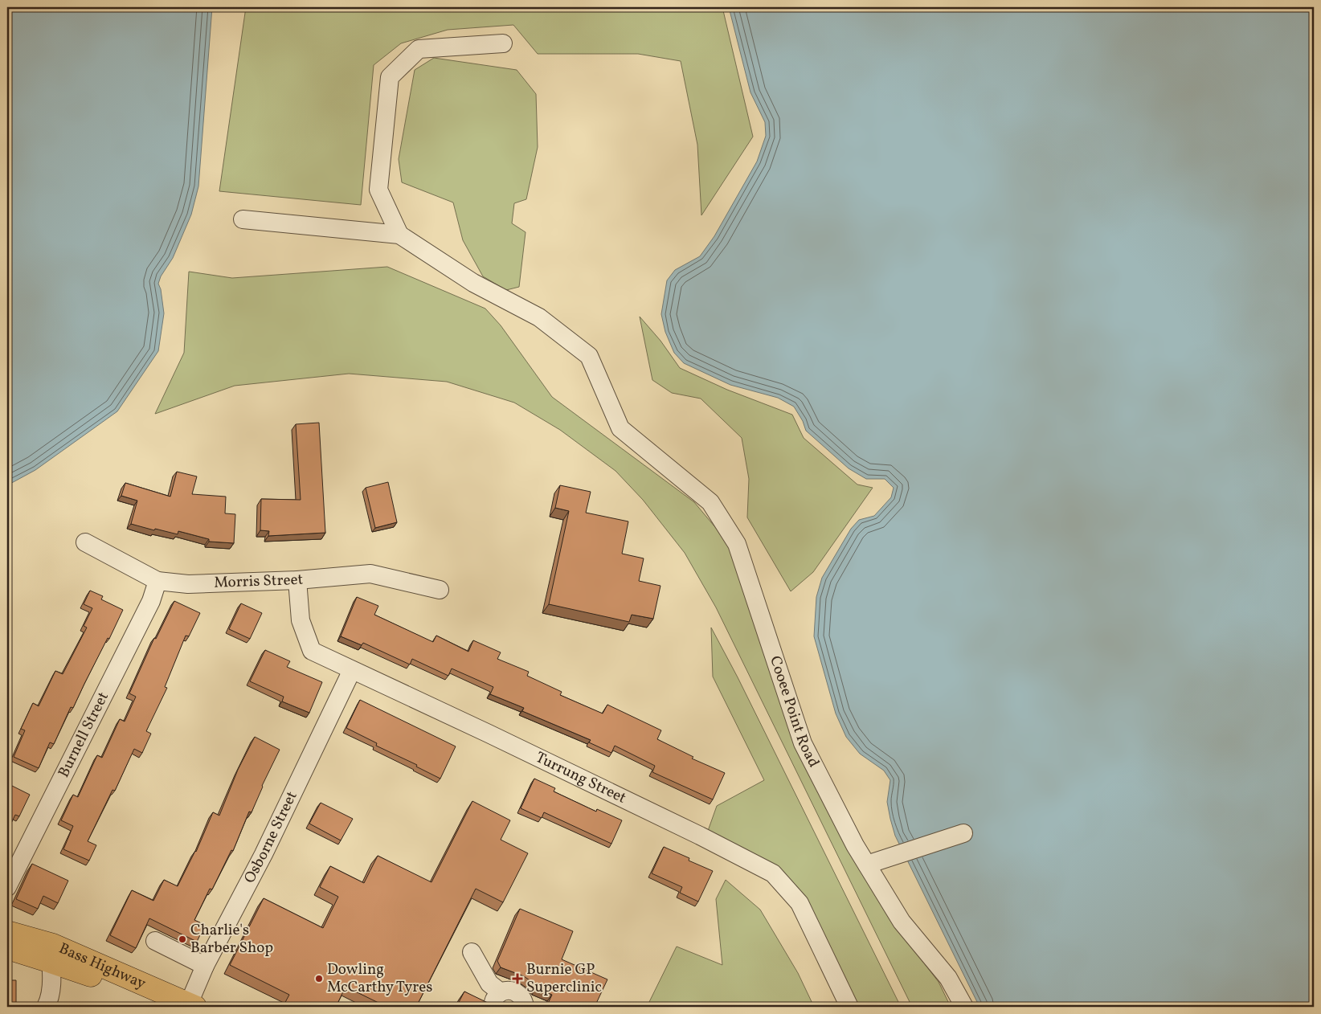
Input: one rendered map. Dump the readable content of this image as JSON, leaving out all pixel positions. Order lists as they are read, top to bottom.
{
  "streets": {
    "highway": ["Bass Highway"],
    "street": [
      "Morris Street",
      "Cooee Point Road",
      "Burnell Street",
      "Turrung Street",
      "Osborne Street"
    ]
  },
  "crossings": [
    ["Morris Street", "Burnell Street"],
    ["Morris Street", "Turrung Street"],
    ["Turrung Street", "Osborne Street"],
    ["Osborne Street", "Bass Highway"]
  ],
  "places": {
    "other": ["Charlie's Barber Shop", "Dowling McCarthy Tyres"],
    "health": ["Burnie GP Superclinic"]
  }
}
